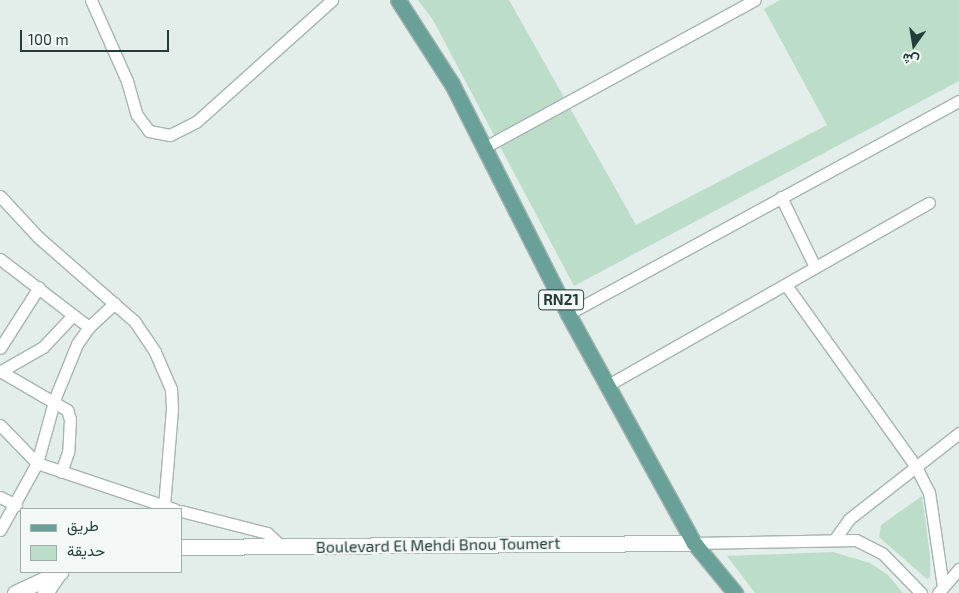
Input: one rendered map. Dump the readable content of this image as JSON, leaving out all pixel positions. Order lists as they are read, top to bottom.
{
  "streets": {
    "main road": ["RN21", "Boulevard El Mehdi Bnou Toumert"]
  },
  "crossings": [
    ["RN21", "Boulevard El Mehdi Bnou Toumert"]
  ],
  "legend": ["طريق", "حديقة"],
  "scale_bar": "100 m",
  "north": "bottom"
}
